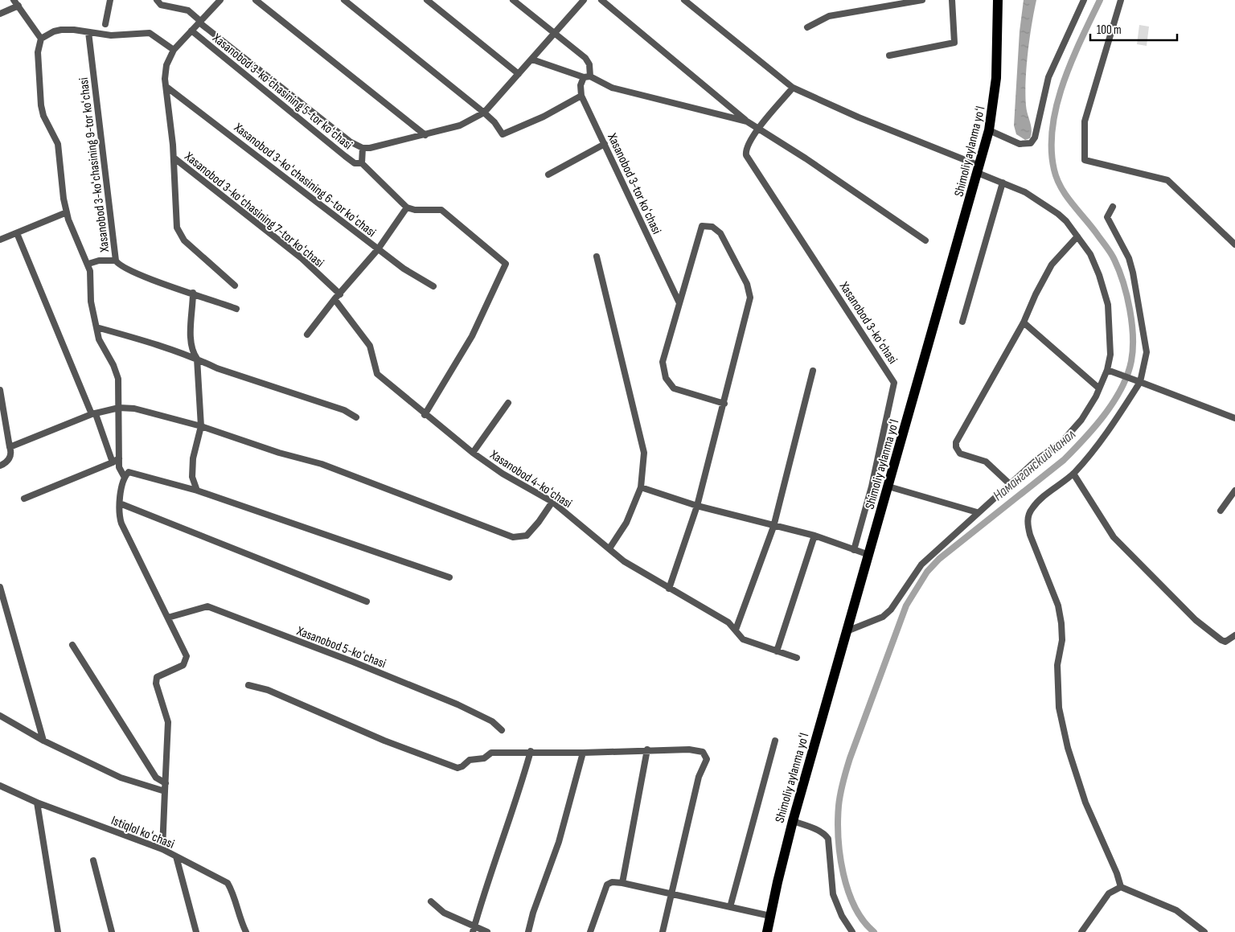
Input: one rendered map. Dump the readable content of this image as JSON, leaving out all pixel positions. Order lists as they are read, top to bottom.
{
  "streets": {
    "main road": ["Shimoliy aylanma yoʻl"],
    "street": [
      "Xasanobod 3-koʻchasining 5-tor koʻchasi",
      "Xasanobod 3-koʻchasining 9-tor koʻchasi",
      "Xasanobod 3-koʻchasining 6-tor koʻchasi",
      "Xasanobod 3-tor koʻchasi",
      "Xasanobod 3-koʻchasining 7-tor koʻchasi",
      "Xasanobod 3-koʻchasi",
      "Xasanobod 4-koʻchasi",
      "Xasanobod 5-koʻchasi",
      "Istiqlol koʻchasi"
    ]
  },
  "water": ["Наманганский канал"],
  "scale_bar": "100 m"
}
